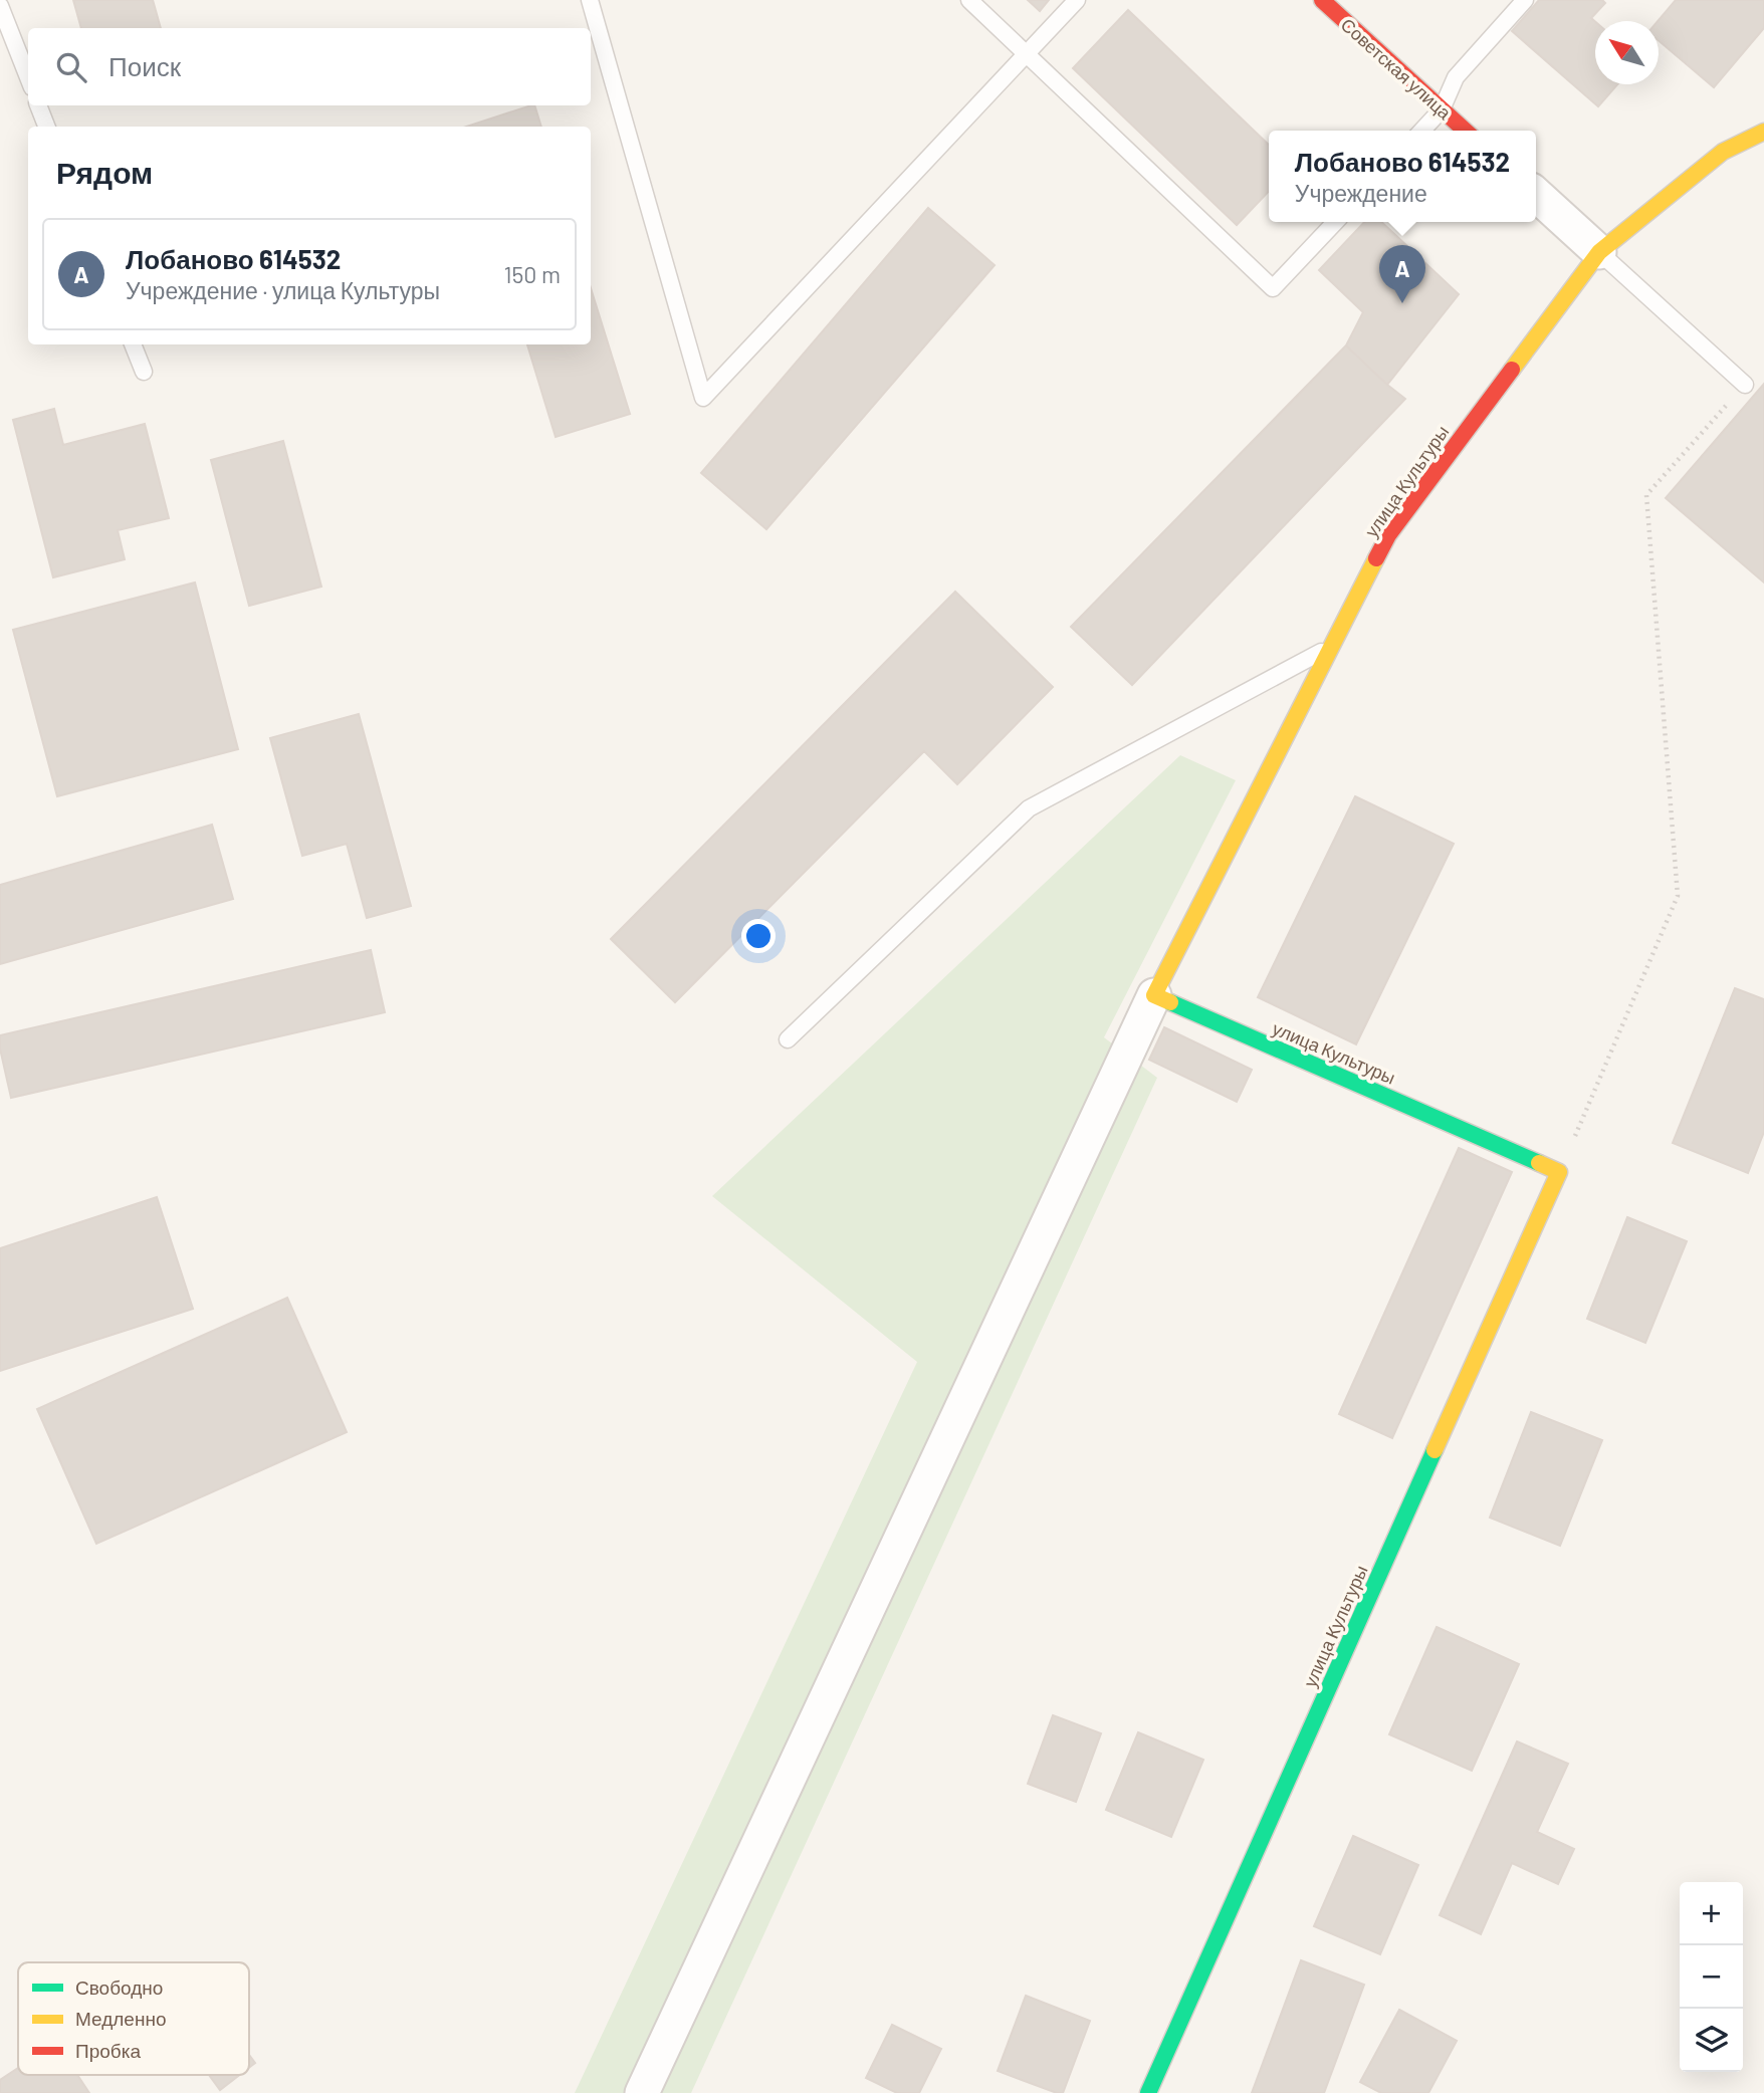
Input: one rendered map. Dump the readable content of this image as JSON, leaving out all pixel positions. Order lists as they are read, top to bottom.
{
  "streets": {
    "street": ["Советская улица", "улица Культуры"]
  },
  "legend": ["Свободно", "Медленно", "Пробка"],
  "north": "top left",
  "page": {
    "search": "Поиск",
    "heading": "Рядом",
    "popup": ["Лобаново 614532", "Учреждение"],
    "list": [
      {
        "mark": "A",
        "name": "Лобаново 614532",
        "note": "Учреждение · улица Культуры",
        "value": "150 m"
      }
    ],
    "pins": "A",
    "map_buttons": ["+", "−"]
  }
}
